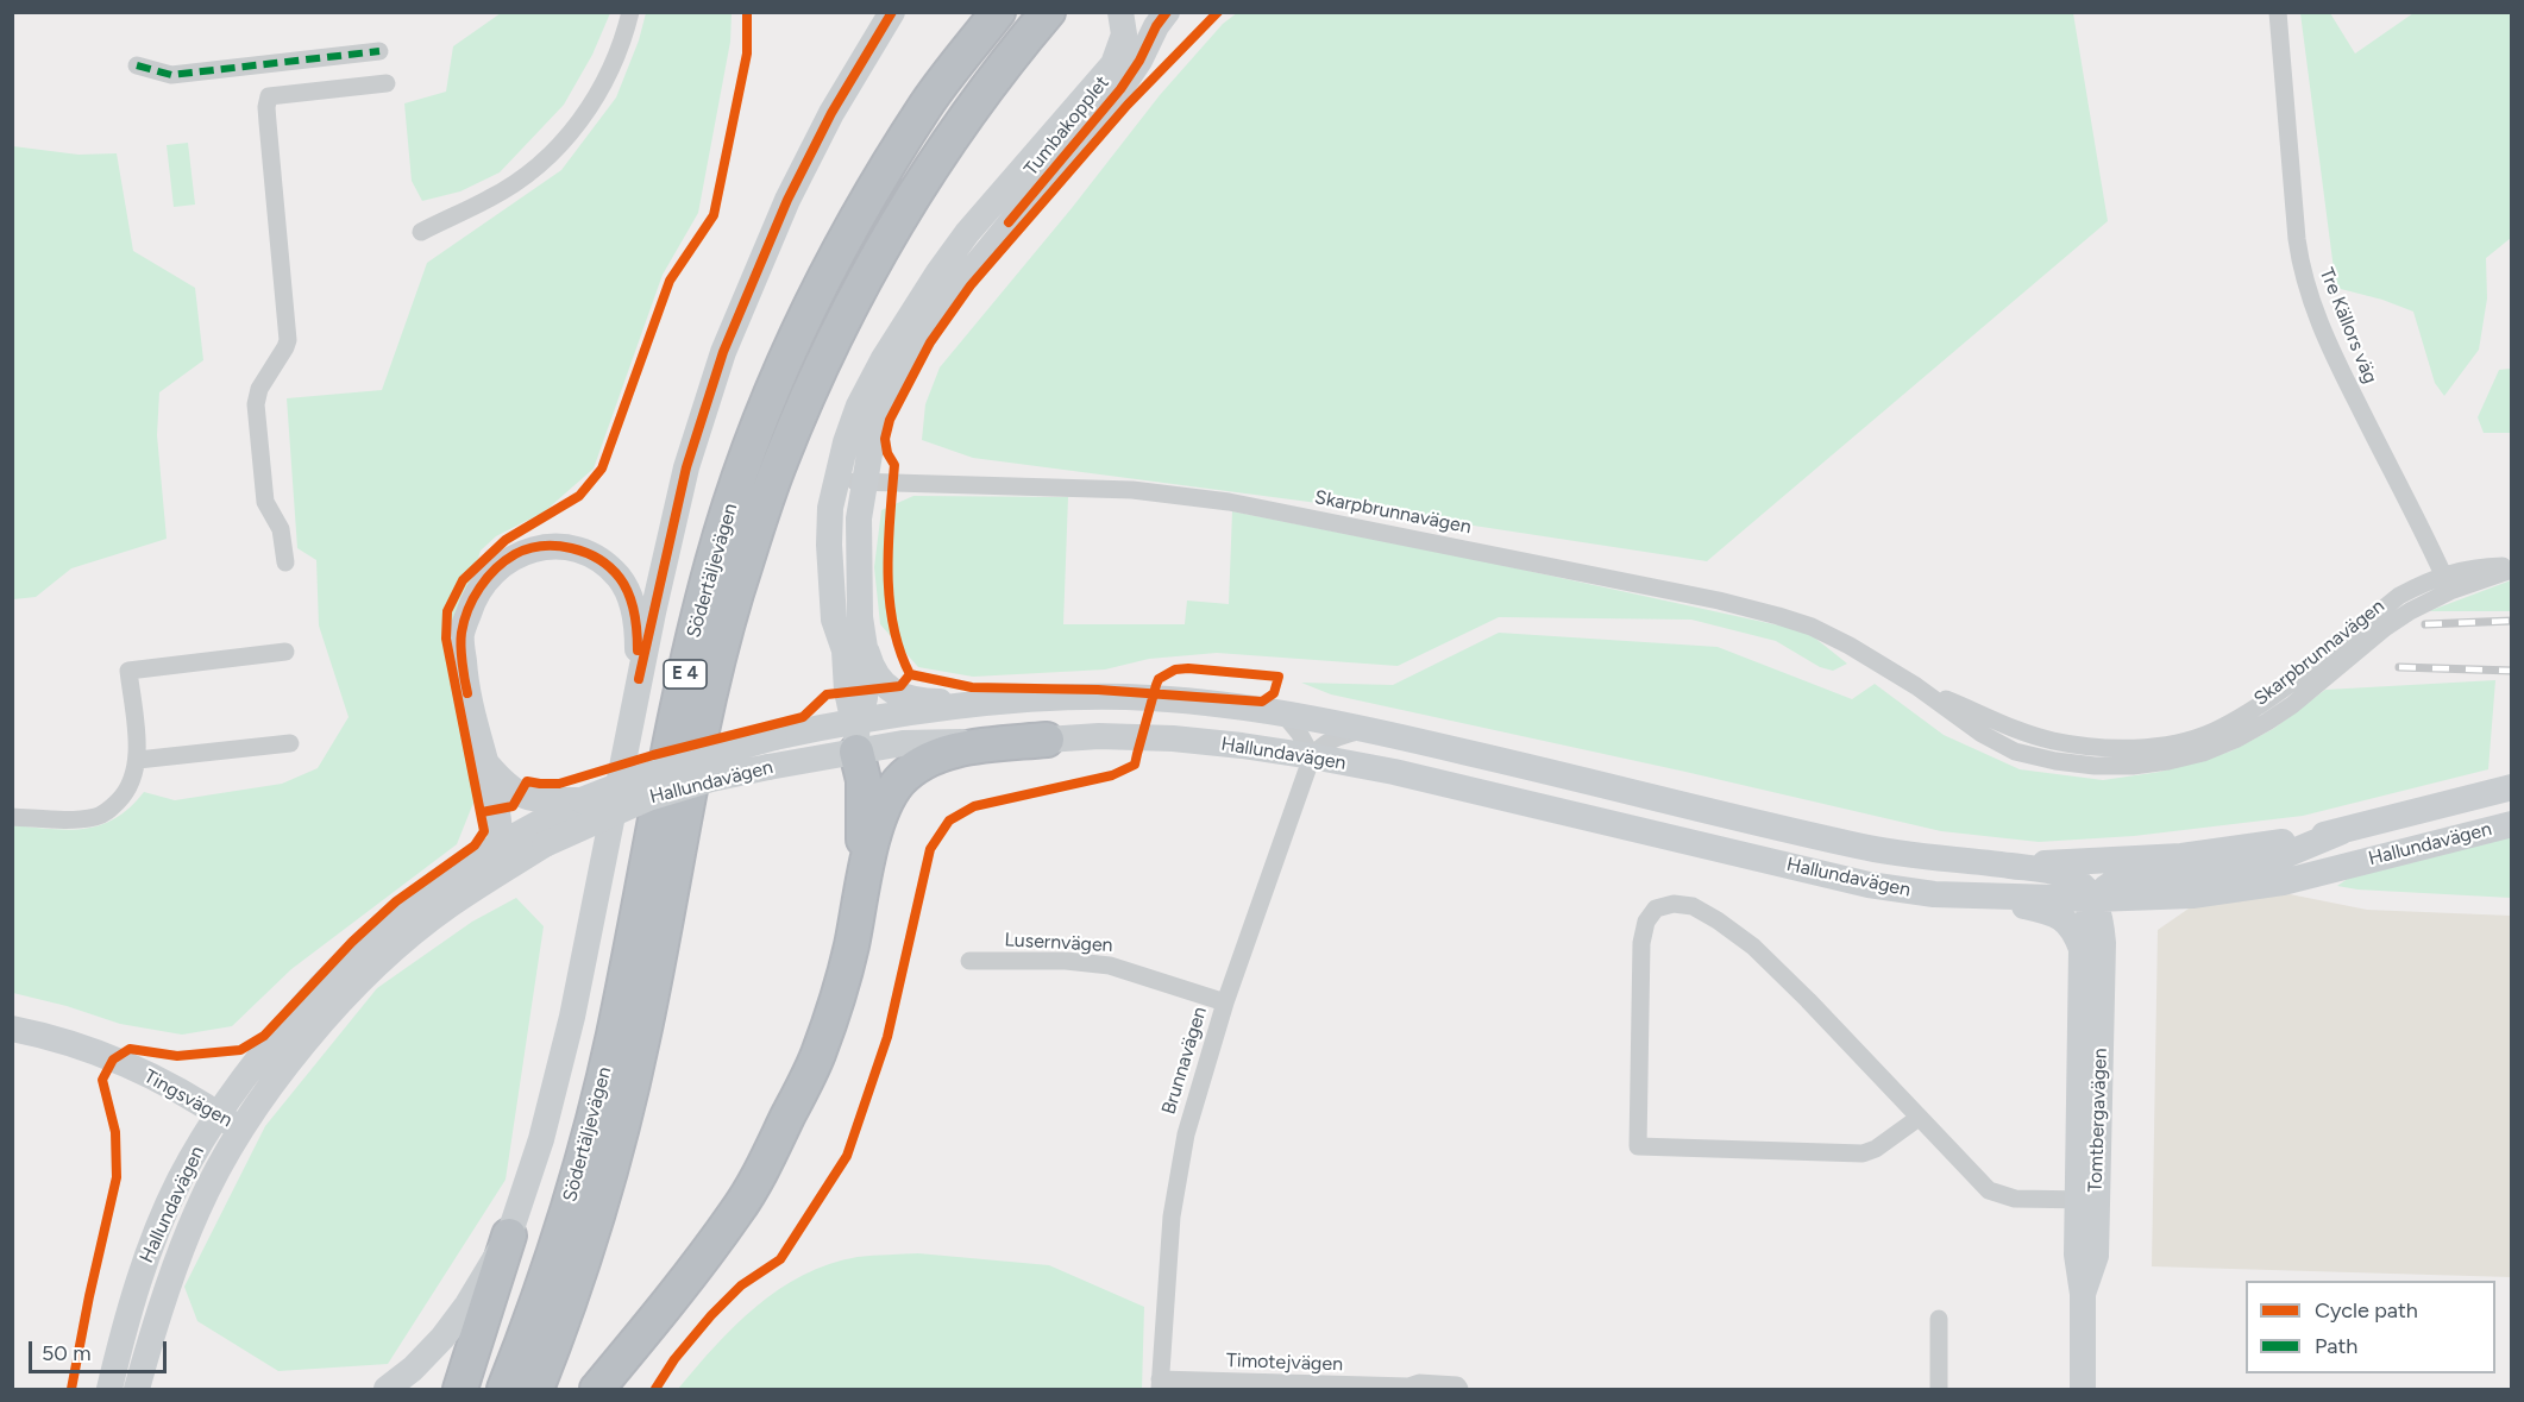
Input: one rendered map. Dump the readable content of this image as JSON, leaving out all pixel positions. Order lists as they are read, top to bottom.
{
  "streets": {
    "highway": ["Södertäljevägen", "E 4"],
    "main road": [
      "Tumbakopplet",
      "Hallundavägen",
      "Tingsvägen",
      "Tomtbergavägen"
    ],
    "street": [
      "Tre Källors väg",
      "Skarpbrunnavägen",
      "Lusernvägen",
      "Brunnavägen",
      "Timotejvägen"
    ]
  },
  "crossings": [
    ["Tumbakopplet", "Skarpbrunnavägen"],
    ["Tumbakopplet", "Hallundavägen"],
    ["Tre Källors väg", "Skarpbrunnavägen"],
    ["Hallundavägen", "Brunnavägen"],
    ["Hallundavägen", "Tingsvägen"],
    ["Hallundavägen", "Tomtbergavägen"],
    ["Lusernvägen", "Brunnavägen"],
    ["Brunnavägen", "Timotejvägen"]
  ],
  "legend": ["Cycle path", "Path"],
  "scale_bar": "50 m"
}
